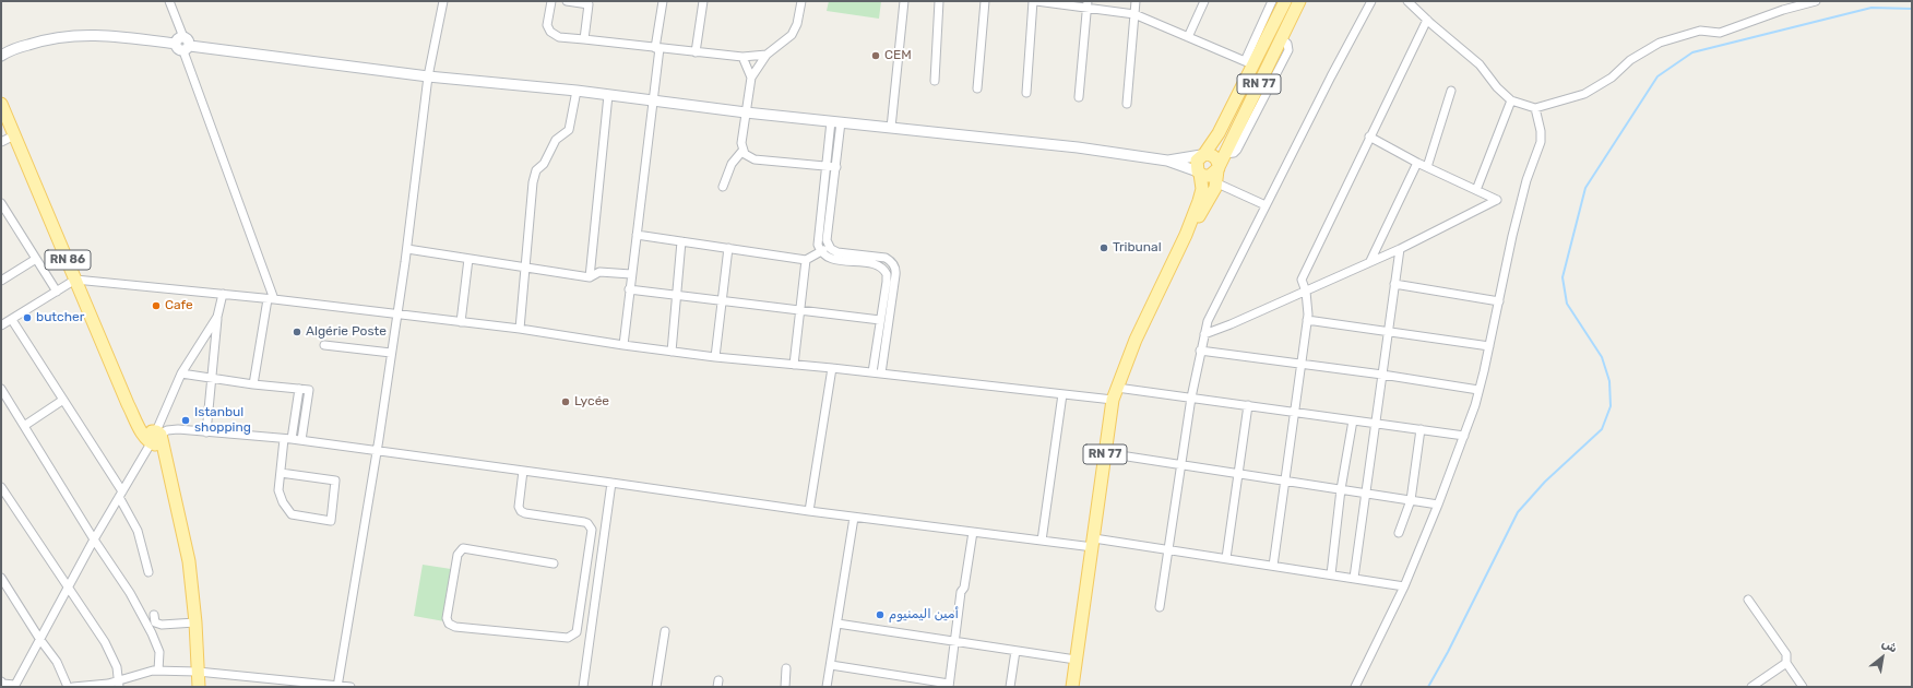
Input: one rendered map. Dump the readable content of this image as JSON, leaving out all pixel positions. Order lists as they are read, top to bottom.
{
  "streets": {
    "main road": ["RN 77", "RN 86"]
  },
  "places": [
    "CEM",
    "Tribunal",
    "Cafe",
    "butcher",
    "Algérie Poste",
    "Lycée",
    "Istanbul shopping",
    "أمين اليمنيوم"
  ],
  "north": "top right"
}
